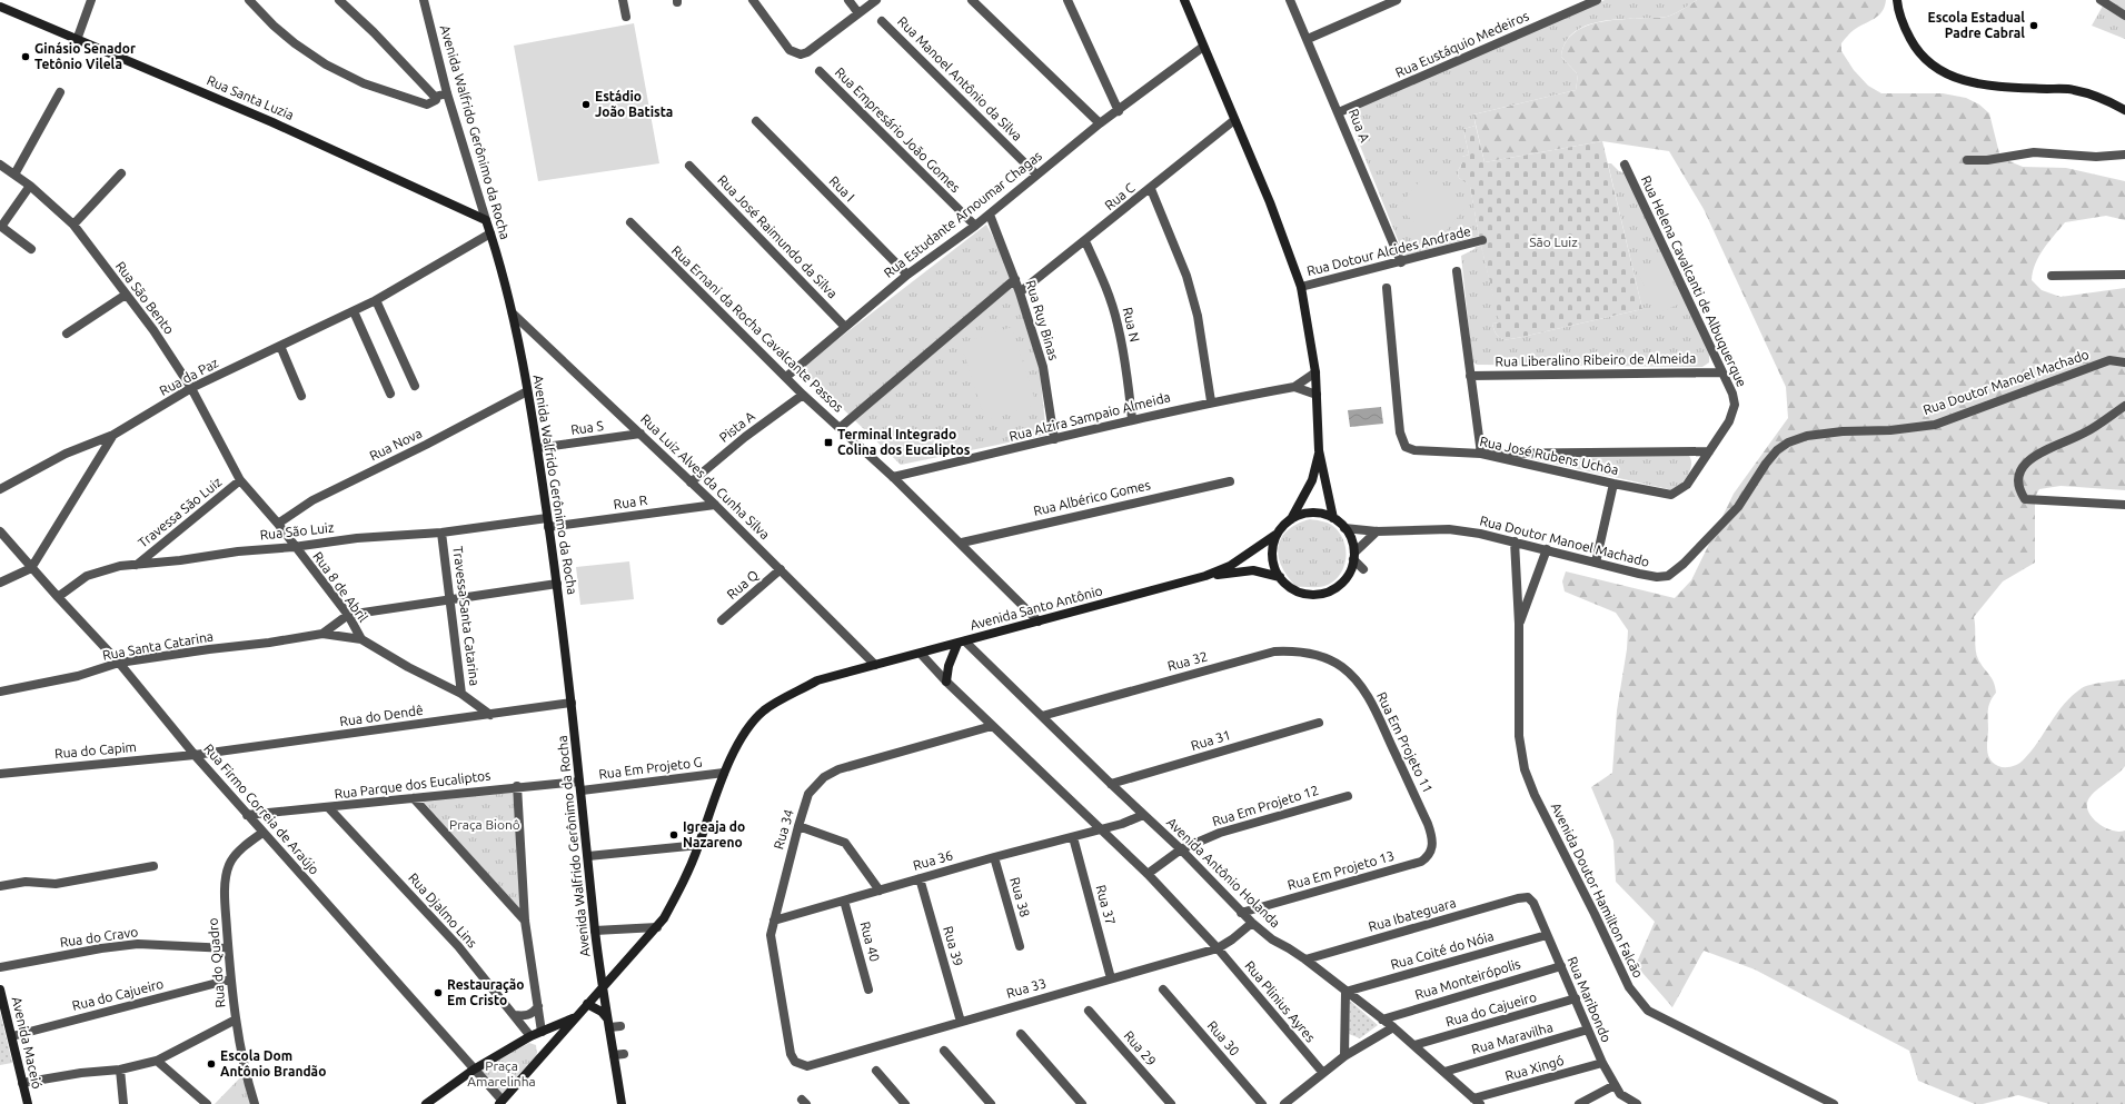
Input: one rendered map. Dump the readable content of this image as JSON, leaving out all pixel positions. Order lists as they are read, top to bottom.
{
  "streets": {
    "street": [
      "Rua Eustáquio Medeiros",
      "Rua Manoel Antônio da Silva",
      "Rua Santa Luzia",
      "Rua A",
      "Rua Empresário João Gomes",
      "Avenida Walfrido Gerônimo da Rocha",
      "Rua I",
      "Rua C",
      "Rua Estudante Arnoumar Chagas",
      "Rua José Raimundo da Silva",
      "Rua Dotour Alcides Andrade",
      "Rua Helena Cavalcanti de Albuquerque",
      "Rua São Bento",
      "Rua Ruy Binas",
      "Rua N",
      "Rua Ernani da Rocha Cavalcante Passos",
      "Rua Liberalino Ribeiro de Almeida",
      "Rua da Paz",
      "Rua Doutor Manoel Machado",
      "Rua Alzira Sampaio Almeida",
      "Pista A",
      "Rua S",
      "Rua Nova",
      "Rua José Rubens Uchôa",
      "Rua Luiz Alves da Cunha Silva",
      "Rua Albérico Gomes",
      "Rua R",
      "Travessa São Luiz",
      "Rua São Luiz",
      "Rua Q",
      "Rua 8 de Abril",
      "Avenida Santo Antônio",
      "Travessa Santa Catarina",
      "Rua Santa Catarina",
      "Rua 32",
      "Rua do Dendê",
      "Rua 31",
      "Rua Em Projeto 11",
      "Rua do Capim",
      "Rua Em Projeto G",
      "Rua Parque dos Eucaliptos",
      "Rua Em Projeto 12",
      "Rua Firmo Correia de Araújo",
      "Rua 34",
      "Rua 36",
      "Rua Em Projeto 13",
      "Avenida Antônio Holanda",
      "Avenida Doutor Hamilton Falcão",
      "Rua 38",
      "Rua 37",
      "Rua Djalmo Lins",
      "Rua Ibateguara",
      "Rua do Cravo",
      "Rua 40",
      "Rua 39",
      "Rua Coité do Nóia",
      "Rua do Quadro",
      "Rua Monteirópolis",
      "Rua 33",
      "Rua do Cajueiro",
      "Rua Maribondo",
      "Rua Plinius Ayres",
      "Rua 30",
      "Rua Maravilha",
      "Avenida Maceió",
      "Rua 29",
      "Rua Xingó"
    ]
  },
  "crossings": [
    ["Rua Eustáquio Medeiros", "Rua A"],
    ["Rua Manoel Antônio da Silva", "Rua Estudante Arnoumar Chagas"],
    ["Rua Santa Luzia", "Avenida Walfrido Gerônimo da Rocha"],
    ["Rua A", "Rua Dotour Alcides Andrade"],
    ["Rua Empresário João Gomes", "Rua Estudante Arnoumar Chagas"],
    ["Avenida Walfrido Gerônimo da Rocha", "Rua da Paz"],
    ["Avenida Walfrido Gerônimo da Rocha", "Rua S"],
    ["Avenida Walfrido Gerônimo da Rocha", "Rua Nova"],
    ["Avenida Walfrido Gerônimo da Rocha", "Rua Luiz Alves da Cunha Silva"],
    ["Avenida Walfrido Gerônimo da Rocha", "Rua R"],
    ["Avenida Walfrido Gerônimo da Rocha", "Rua São Luiz"],
    ["Avenida Walfrido Gerônimo da Rocha", "Avenida Santo Antônio"],
    ["Avenida Walfrido Gerônimo da Rocha", "Rua Santa Catarina"],
    ["Avenida Walfrido Gerônimo da Rocha", "Rua do Dendê"],
    ["Avenida Walfrido Gerônimo da Rocha", "Rua Em Projeto G"],
    ["Avenida Walfrido Gerônimo da Rocha", "Rua Parque dos Eucaliptos"],
    ["Rua I", "Rua Estudante Arnoumar Chagas"],
    ["Rua C", "Rua Ruy Binas"],
    ["Rua C", "Rua N"],
    ["Rua Estudante Arnoumar Chagas", "Rua José Raimundo da Silva"],
    ["Rua Estudante Arnoumar Chagas", "Rua Ruy Binas"],
    ["Rua Estudante Arnoumar Chagas", "Rua Ernani da Rocha Cavalcante Passos"],
    ["Rua Helena Cavalcanti de Albuquerque", "Rua Liberalino Ribeiro de Almeida"],
    ["Rua Helena Cavalcanti de Albuquerque", "Rua José Rubens Uchôa"],
    ["Rua São Bento", "Rua da Paz"],
    ["Rua São Bento", "Rua 8 de Abril"],
    ["Rua Ruy Binas", "Rua Alzira Sampaio Almeida"],
    ["Rua N", "Rua Alzira Sampaio Almeida"],
    ["Rua Ernani da Rocha Cavalcante Passos", "Rua Alzira Sampaio Almeida"],
    ["Rua Ernani da Rocha Cavalcante Passos", "Pista A"],
    ["Rua Ernani da Rocha Cavalcante Passos", "Rua Albérico Gomes"],
    ["Rua Ernani da Rocha Cavalcante Passos", "Avenida Santo Antônio"],
    ["Rua da Paz", "Rua 8 de Abril"],
    ["Rua da Paz", "Rua Firmo Correia de Araújo"],
    ["Rua Doutor Manoel Machado", "Avenida Santo Antônio"],
    ["Rua Doutor Manoel Machado", "Avenida Doutor Hamilton Falcão"],
    ["Pista A", "Rua Luiz Alves da Cunha Silva"],
    ["Rua S", "Rua Luiz Alves da Cunha Silva"],
    ["Rua Nova", "Rua 8 de Abril"],
    ["Rua Luiz Alves da Cunha Silva", "Rua R"],
    ["Rua Luiz Alves da Cunha Silva", "Rua Q"],
    ["Rua Luiz Alves da Cunha Silva", "Avenida Santo Antônio"],
    ["Rua R", "Rua São Luiz"],
    ["Travessa São Luiz", "Rua São Luiz"],
    ["Travessa São Luiz", "Rua 8 de Abril"],
    ["Rua São Luiz", "Rua 8 de Abril"],
    ["Rua São Luiz", "Travessa Santa Catarina"],
    ["Rua São Luiz", "Rua Firmo Correia de Araújo"],
    ["Rua 8 de Abril", "Travessa Santa Catarina"],
    ["Rua 8 de Abril", "Rua Santa Catarina"],
    ["Avenida Santo Antônio", "Rua Em Projeto G"],
    ["Avenida Santo Antônio", "Rua Firmo Correia de Araújo"],
    ["Avenida Santo Antônio", "Avenida Antônio Holanda"],
    ["Travessa Santa Catarina", "Rua Santa Catarina"],
    ["Travessa Santa Catarina", "Rua do Dendê"],
    ["Rua Santa Catarina", "Rua Firmo Correia de Araújo"],
    ["Rua 32", "Rua Em Projeto 11"],
    ["Rua 32", "Avenida Antônio Holanda"],
    ["Rua do Dendê", "Rua do Capim"],
    ["Rua do Dendê", "Rua Firmo Correia de Araújo"],
    ["Rua 31", "Avenida Antônio Holanda"],
    ["Rua Em Projeto 11", "Rua Em Projeto 13"],
    ["Rua do Capim", "Rua Firmo Correia de Araújo"],
    ["Rua Em Projeto G", "Rua Parque dos Eucaliptos"],
    ["Rua Parque dos Eucaliptos", "Rua Firmo Correia de Araújo"],
    ["Rua Parque dos Eucaliptos", "Rua Djalmo Lins"],
    ["Rua Em Projeto 12", "Avenida Antônio Holanda"],
    ["Rua Firmo Correia de Araújo", "Rua do Quadro"],
    ["Rua 34", "Rua 36"],
    ["Rua 34", "Rua 33"],
    ["Rua 36", "Avenida Antônio Holanda"],
    ["Rua 36", "Rua 38"],
    ["Rua 36", "Rua 37"],
    ["Rua 36", "Rua 40"],
    ["Rua 36", "Rua 39"],
    ["Rua Em Projeto 13", "Avenida Antônio Holanda"],
    ["Avenida Antônio Holanda", "Rua Ibateguara"],
    ["Avenida Antônio Holanda", "Rua Coité do Nóia"],
    ["Avenida Antônio Holanda", "Rua Monteirópolis"],
    ["Avenida Antônio Holanda", "Rua 33"],
    ["Avenida Antônio Holanda", "Rua do Cajueiro"],
    ["Avenida Antônio Holanda", "Rua Maravilha"],
    ["Avenida Antônio Holanda", "Rua Xingó"],
    ["Rua 37", "Rua 33"],
    ["Rua Ibateguara", "Rua Maribondo"],
    ["Rua do Cravo", "Rua do Quadro"],
    ["Rua 39", "Rua 33"],
    ["Rua Coité do Nóia", "Rua Maribondo"],
    ["Rua do Quadro", "Rua do Cajueiro"],
    ["Rua Monteirópolis", "Rua Maribondo"],
    ["Rua 33", "Rua Plinius Ayres"],
    ["Rua do Cajueiro", "Rua Maribondo"],
    ["Rua do Cajueiro", "Avenida Maceió"],
    ["Rua Maribondo", "Rua Maravilha"],
    ["Rua Maribondo", "Rua Xingó"]
  ],
  "parks": ["São Luiz", "Praça Bionô", "Praça Amarelinha"],
  "places": {
    "other": [
      "Escola Estadual Padre Cabral",
      "Ginásio Senador Tetônio Vilela",
      "Estádio João Batista",
      "Igreaja do Nazareno",
      "Restauração Em Cristo",
      "Escola Dom Antônio Brandão"
    ],
    "transit": ["Terminal Integrado Colina dos Eucaliptos"]
  }
}
